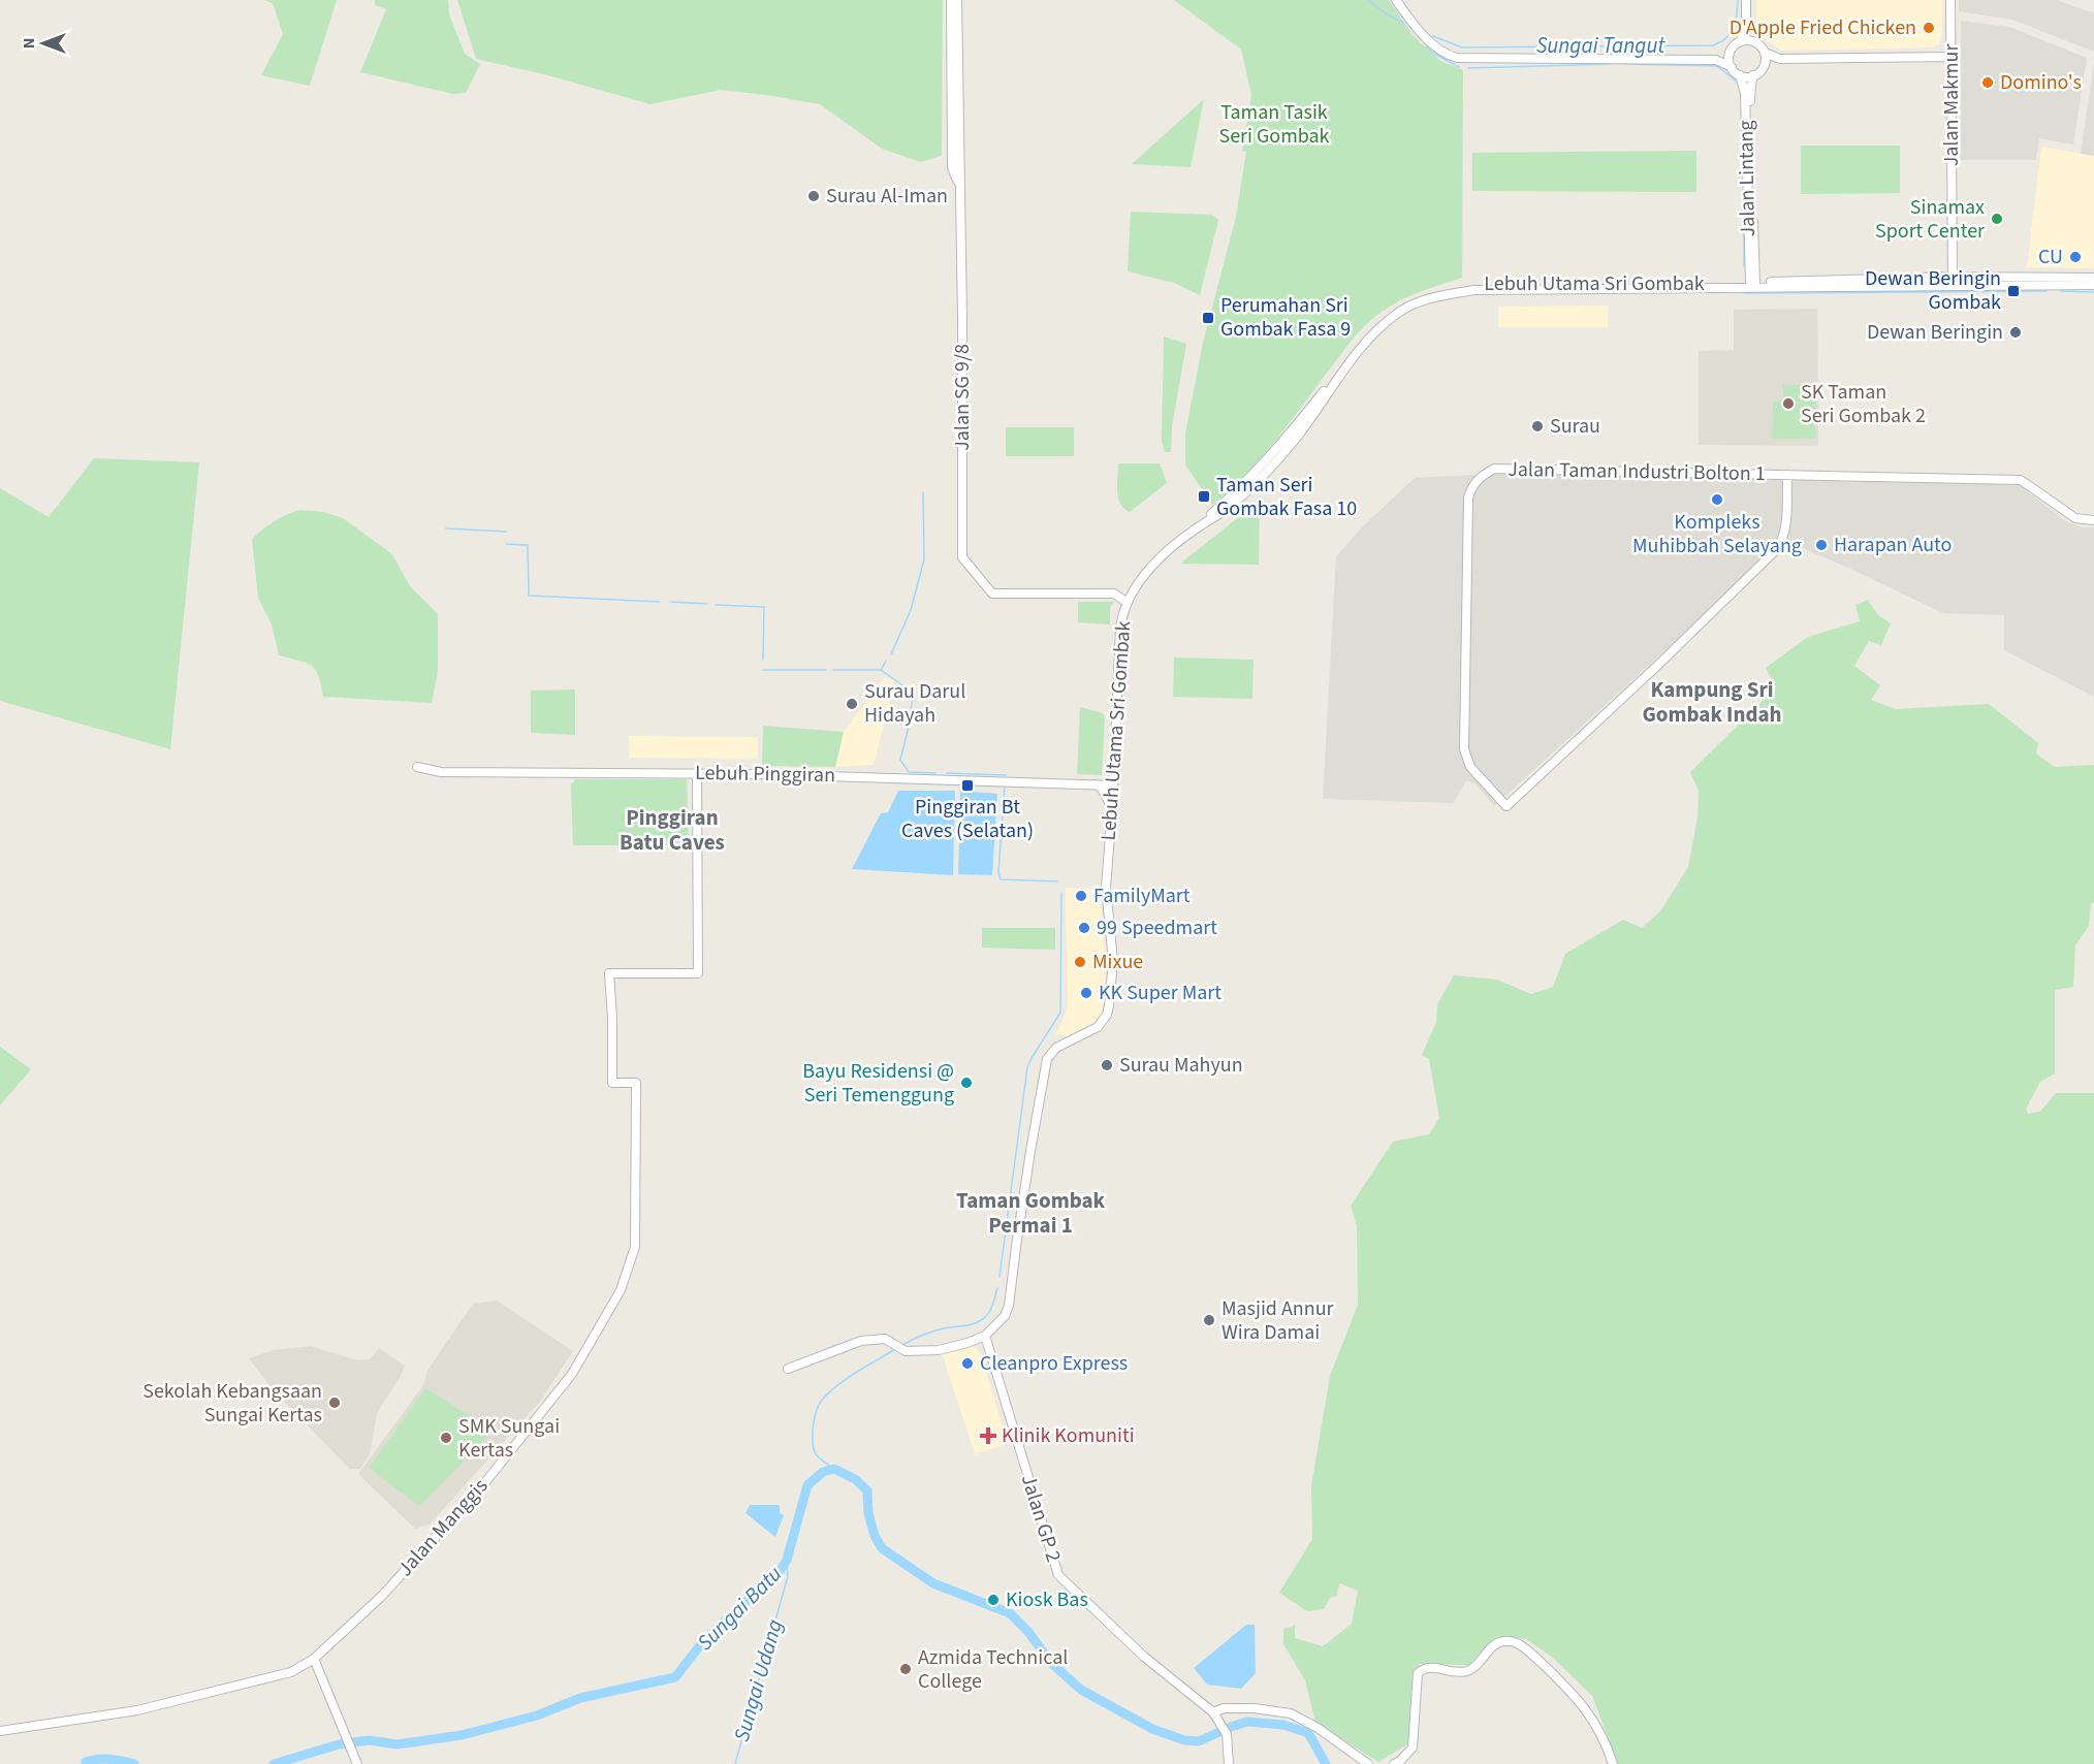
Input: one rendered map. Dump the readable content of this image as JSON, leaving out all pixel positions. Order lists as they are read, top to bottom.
{
  "streets": {
    "street": [
      "Jalan Makmur",
      "Jalan Lintang",
      "Lebuh Utama Sri Gombak",
      "Jalan SG 9/8",
      "Jalan Taman Industri Bolton 1",
      "Lebuh Pinggiran",
      "Jalan GP 2",
      "Jalan Manggis"
    ]
  },
  "crossings": [
    ["Jalan Makmur", "Lebuh Utama Sri Gombak"],
    ["Jalan Lintang", "Lebuh Utama Sri Gombak"],
    ["Lebuh Utama Sri Gombak", "Jalan SG 9/8"],
    ["Lebuh Utama Sri Gombak", "Lebuh Pinggiran"],
    ["Lebuh Utama Sri Gombak", "Jalan GP 2"],
    ["Lebuh Pinggiran", "Jalan Manggis"]
  ],
  "districts": ["Kampung Sri Gombak Indah", "Pinggiran Batu Caves", "Taman Gombak Permai 1"],
  "water": ["Sungai Tangut", "Sungai Batu", "Sungai Udang"],
  "parks": ["Taman Tasik Seri Gombak"],
  "places": {
    "other": [
      "D'Apple Fried Chicken",
      "Domino's",
      "Surau Al-Iman",
      "Sinamax Sport Center",
      "CU",
      "Dewan Beringin",
      "SK Taman Seri Gombak 2",
      "Surau",
      "Kompleks Muhibbah Selayang",
      "Harapan Auto",
      "Surau Darul Hidayah",
      "FamilyMart",
      "99 Speedmart",
      "Mixue",
      "KK Super Mart",
      "Surau Mahyun",
      "Bayu Residensi @ Seri Temenggung",
      "Masjid Annur Wira Damai",
      "Cleanpro Express",
      "Sekolah Kebangsaan Sungai Kertas",
      "SMK Sungai Kertas",
      "Kiosk Bas",
      "Azmida Technical College"
    ],
    "transit": [
      "Dewan Beringin Gombak",
      "Perumahan Sri Gombak Fasa 9",
      "Taman Seri Gombak Fasa 10",
      "Pinggiran Bt Caves (Selatan)"
    ],
    "health": ["Klinik Komuniti"]
  },
  "north": "left"
}
